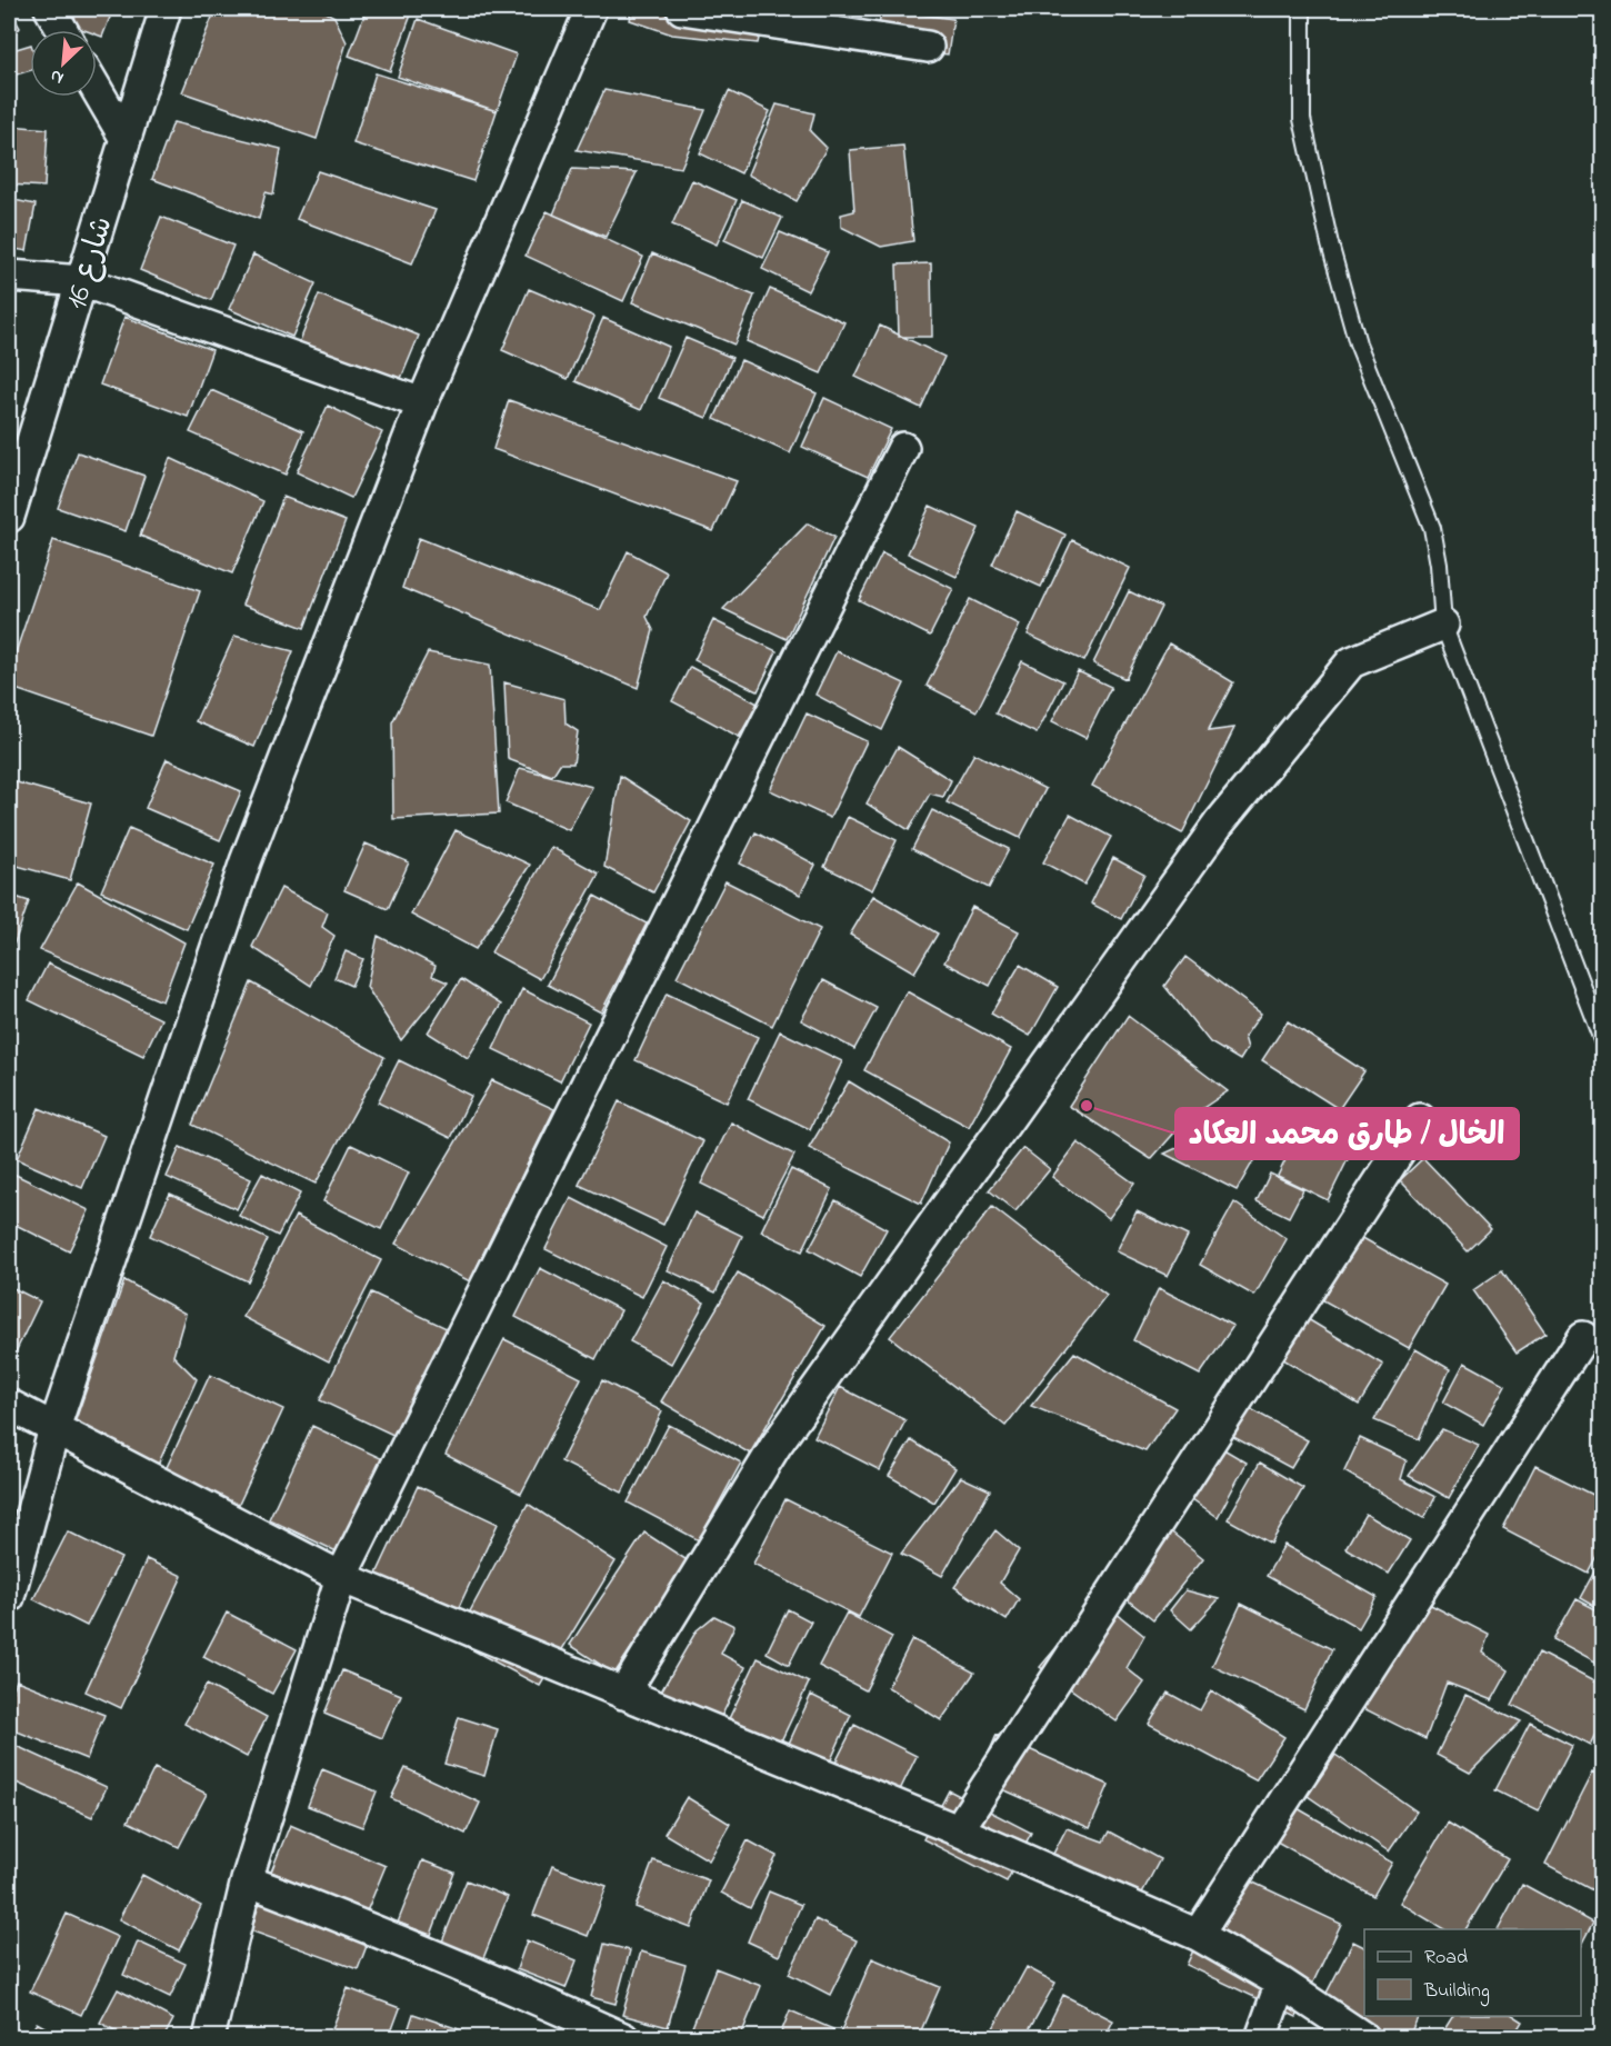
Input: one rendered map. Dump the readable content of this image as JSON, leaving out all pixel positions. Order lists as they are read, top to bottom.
{
  "streets": {
    "street": ["شارع 16"]
  },
  "places": ["الخال / طارق محمد العكاد"],
  "legend": ["Road", "Building"],
  "north": "bottom left"
}
